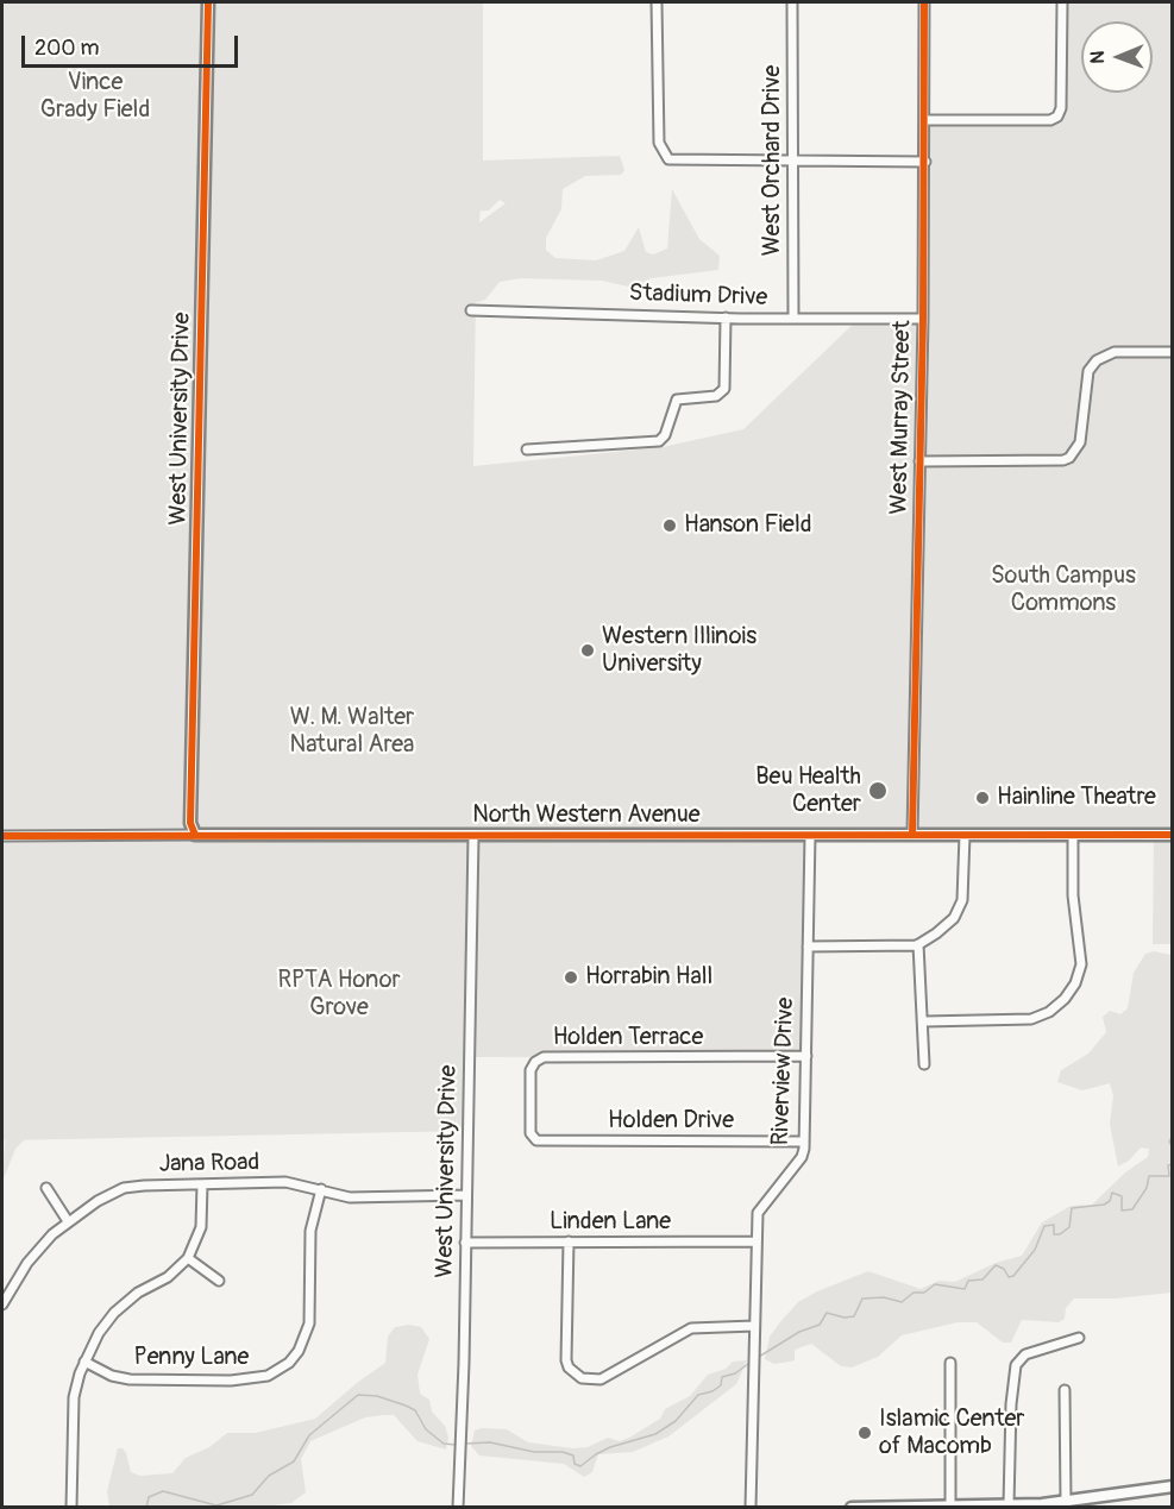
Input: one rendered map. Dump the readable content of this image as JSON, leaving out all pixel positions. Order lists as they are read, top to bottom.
{
  "streets": {
    "street": [
      "West Orchard Drive",
      "Stadium Drive",
      "West Murray Street",
      "West University Drive",
      "North Western Avenue",
      "Holden Terrace",
      "Riverview Drive",
      "Holden Drive",
      "Jana Road",
      "Linden Lane",
      "Penny Lane"
    ]
  },
  "crossings": [
    ["West Orchard Drive", "Stadium Drive"],
    ["Stadium Drive", "West Murray Street"],
    ["West Murray Street", "North Western Avenue"],
    ["West University Drive", "North Western Avenue"],
    ["West University Drive", "Jana Road"],
    ["West University Drive", "Linden Lane"],
    ["North Western Avenue", "Riverview Drive"],
    ["Holden Terrace", "Riverview Drive"],
    ["Holden Terrace", "Holden Drive"],
    ["Riverview Drive", "Holden Drive"],
    ["Riverview Drive", "Linden Lane"],
    ["Jana Road", "Penny Lane"]
  ],
  "parks": [
    "Vince Grady Field",
    "South Campus Commons",
    "W. M. Walter Natural Area",
    "RPTA Honor Grove"
  ],
  "places": [
    "Hanson Field",
    "Western Illinois University",
    "Beu Health Center",
    "Hainline Theatre",
    "Horrabin Hall",
    "Islamic Center of Macomb"
  ],
  "scale_bar": "200 m",
  "north": "left"
}
